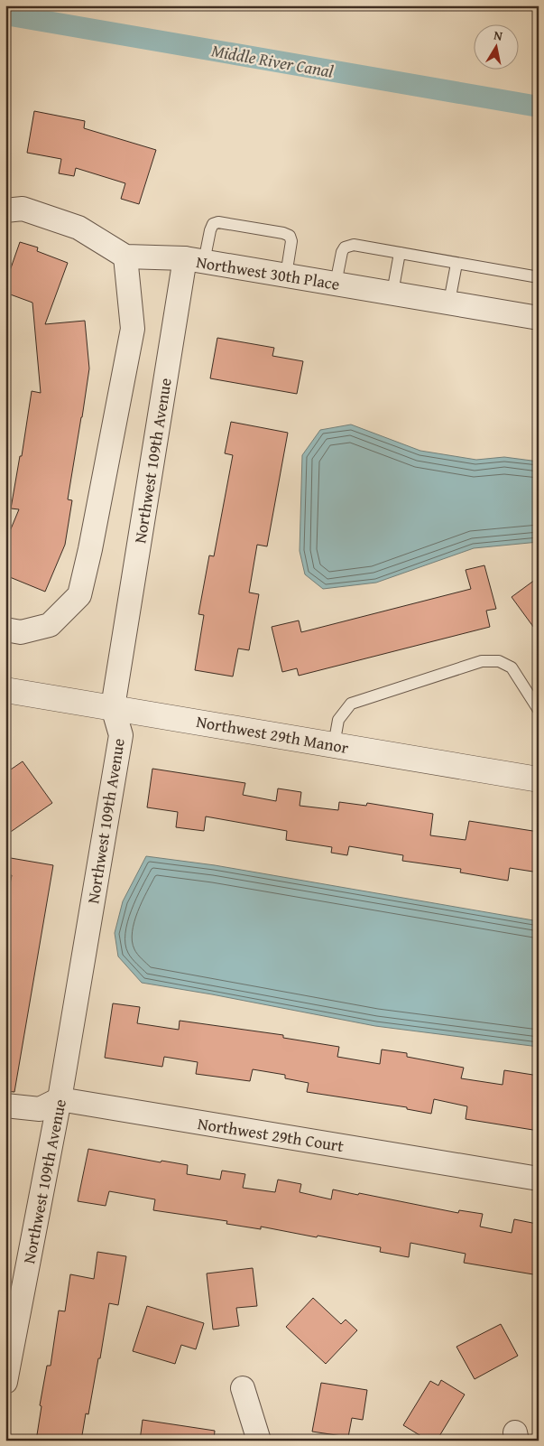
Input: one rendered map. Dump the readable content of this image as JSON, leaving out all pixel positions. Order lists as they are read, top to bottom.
{
  "streets": {
    "street": [
      "Northwest 30th Place",
      "Northwest 109th Avenue",
      "Northwest 29th Manor",
      "Northwest 29th Court"
    ]
  },
  "crossings": [
    ["Northwest 30th Place", "Northwest 109th Avenue"],
    ["Northwest 109th Avenue", "Northwest 29th Manor"],
    ["Northwest 109th Avenue", "Northwest 29th Court"]
  ],
  "water": ["Middle River Canal"],
  "north": "top"
}
